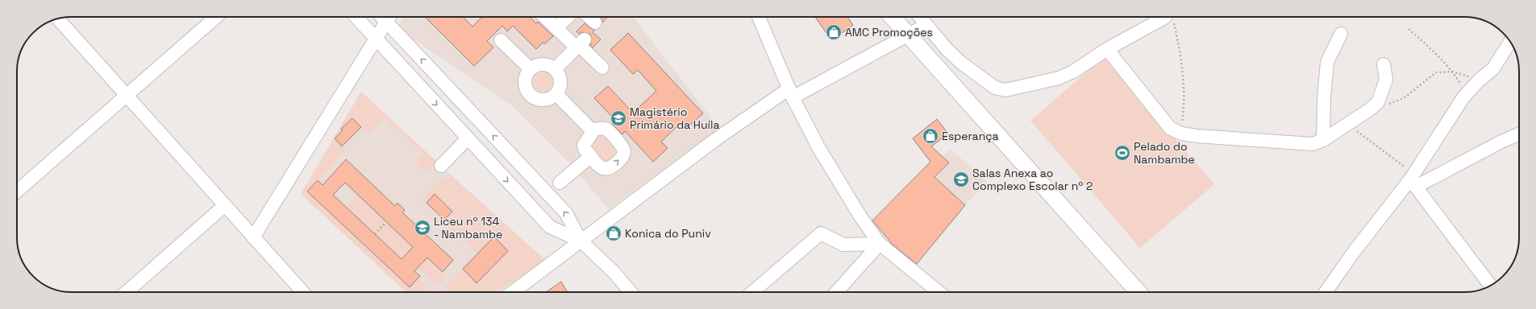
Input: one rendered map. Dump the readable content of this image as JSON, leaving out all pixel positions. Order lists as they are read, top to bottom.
{
  "places": {
    "shop": ["AMC Promoções", "Esperança", "Konica do Puniv"],
    "school or university": ["Magistério Primário da Huíla", "Salas Anexa ao Complexo Escolar nº 2", "Liceu nº 134 - Nambambe"],
    "sports": ["Pelado do Nambambe"]
  }
}
